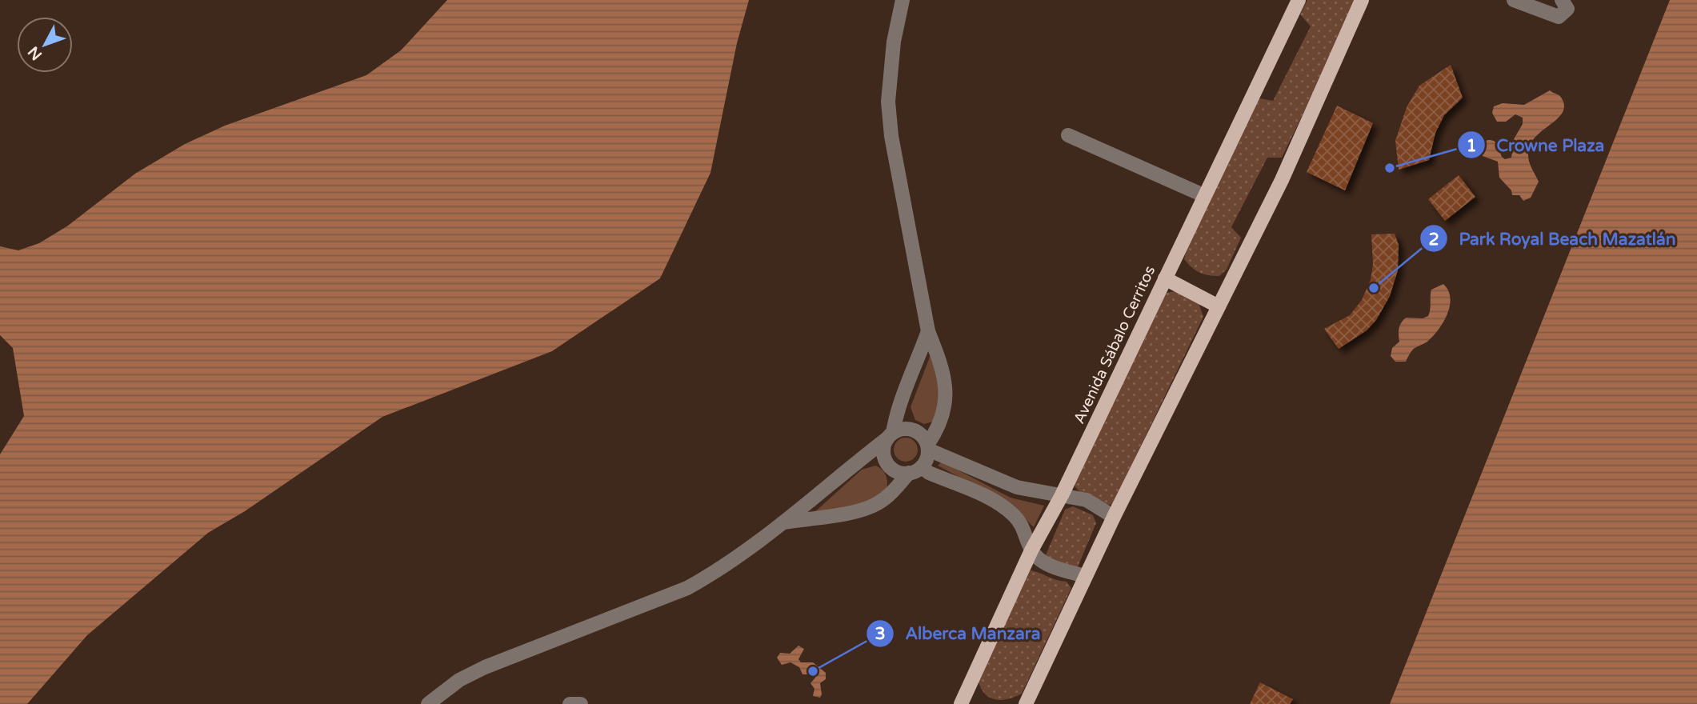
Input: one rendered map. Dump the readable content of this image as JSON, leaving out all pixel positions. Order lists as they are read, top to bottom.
{
  "streets": {
    "main road": ["Avenida Sábalo Cerritos"]
  },
  "places": ["Crowne Plaza", "Park Royal Beach Mazatlán", "Alberca Manzara"],
  "north": "bottom left"
}
